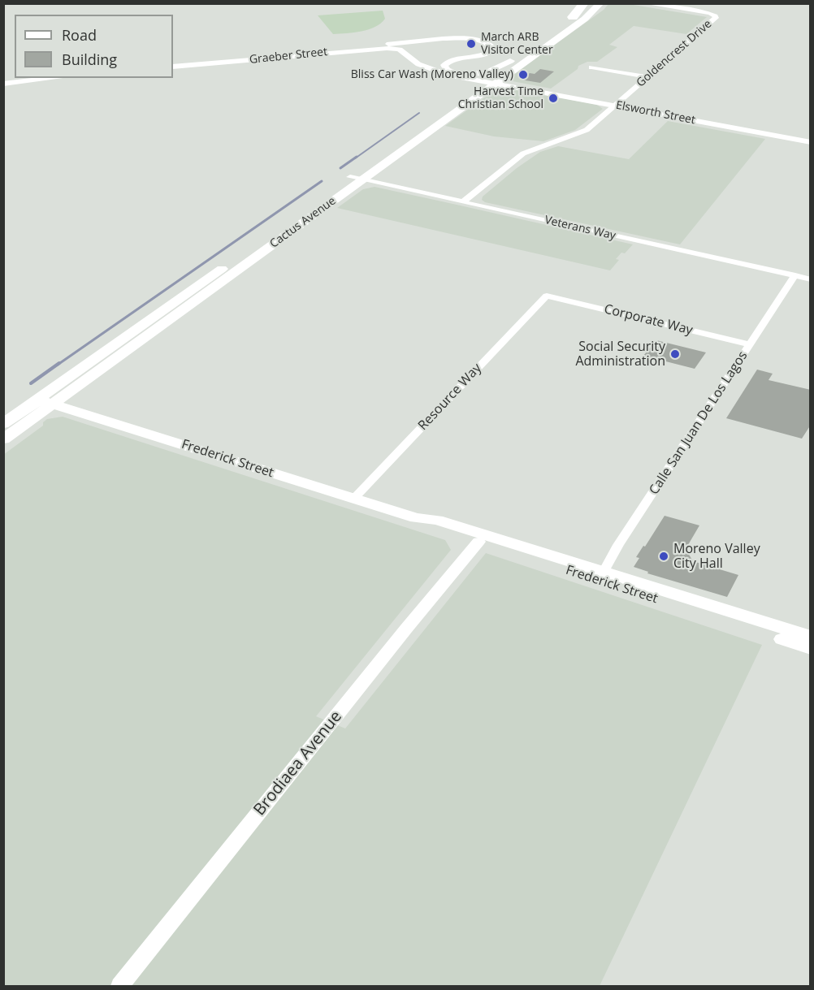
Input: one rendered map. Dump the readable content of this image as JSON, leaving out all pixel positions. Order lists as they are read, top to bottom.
{
  "streets": {
    "main road": ["Cactus Avenue", "Frederick Street"],
    "street": [
      "Goldencrest Drive",
      "Graeber Street",
      "Elsworth Street",
      "Veterans Way",
      "Corporate Way",
      "Resource Way",
      "Calle San Juan De Los Lagos",
      "Brodiaea Avenue"
    ]
  },
  "crossings": [
    ["Goldencrest Drive", "Elsworth Street"],
    ["Goldencrest Drive", "Veterans Way"],
    ["Elsworth Street", "Cactus Avenue"],
    ["Cactus Avenue", "Veterans Way"],
    ["Cactus Avenue", "Frederick Street"],
    ["Veterans Way", "Calle San Juan De Los Lagos"],
    ["Corporate Way", "Resource Way"],
    ["Corporate Way", "Calle San Juan De Los Lagos"],
    ["Resource Way", "Frederick Street"],
    ["Calle San Juan De Los Lagos", "Frederick Street"],
    ["Frederick Street", "Brodiaea Avenue"]
  ],
  "places": [
    "March ARB Visitor Center",
    "Bliss Car Wash (Moreno Valley)",
    "Harvest Time Christian School",
    "Social Security Administration",
    "Moreno Valley City Hall"
  ],
  "legend": ["Road", "Building"]
}
